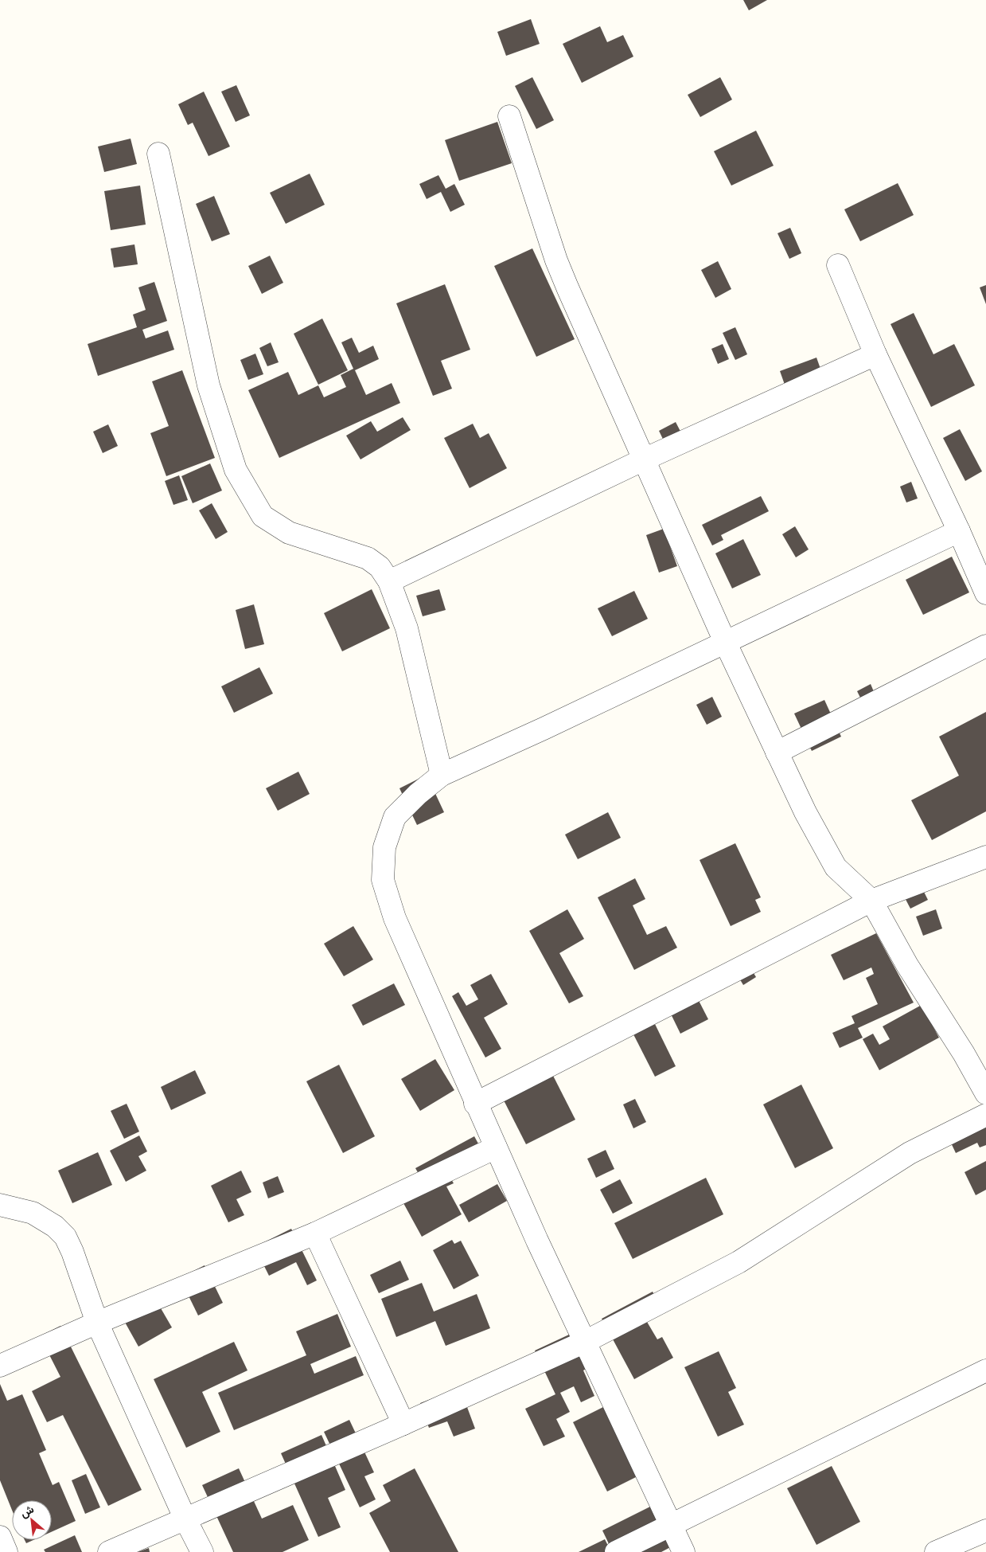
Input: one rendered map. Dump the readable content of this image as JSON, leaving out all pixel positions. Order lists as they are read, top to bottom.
{
  "north": "top left"
}
